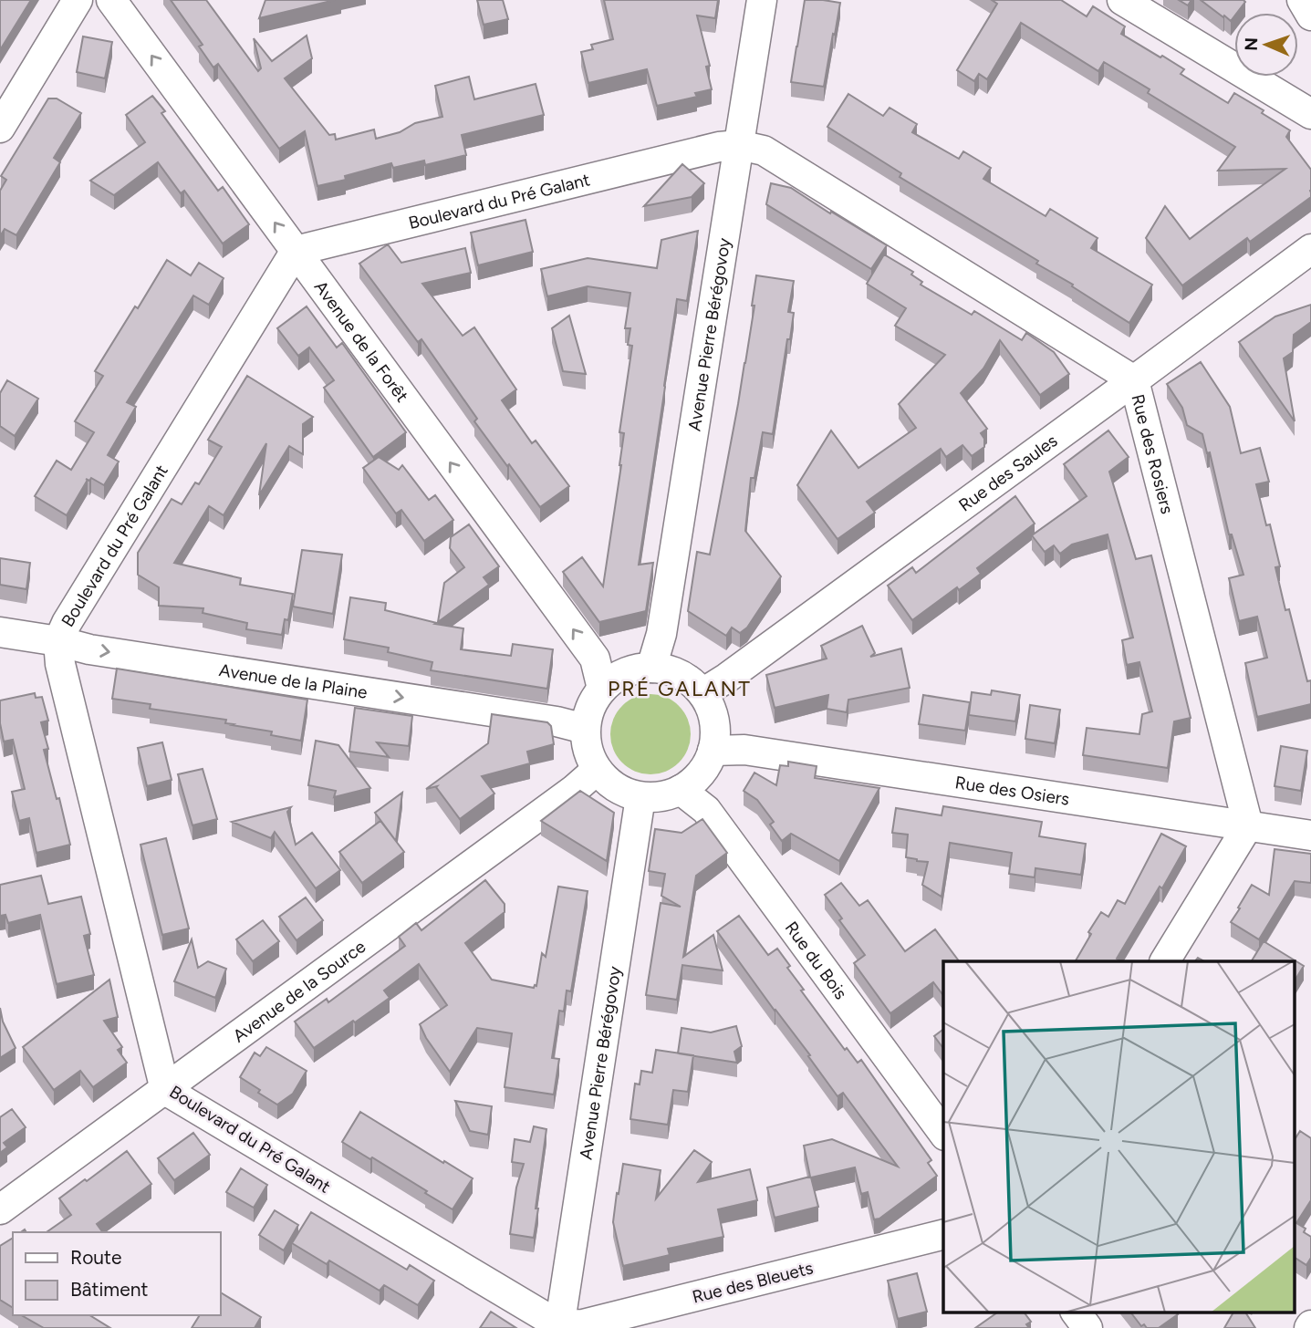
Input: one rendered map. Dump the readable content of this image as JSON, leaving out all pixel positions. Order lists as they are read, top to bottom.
{
  "streets": {
    "street": [
      "Boulevard du Pré Galant",
      "Avenue Pierre Bérégovoy",
      "Avenue de la Forêt",
      "Rue des Rosiers",
      "Rue des Saules",
      "Avenue de la Plaine",
      "Rue des Osiers",
      "Rue du Bois",
      "Avenue de la Source",
      "Rue des Bleuets"
    ]
  },
  "crossings": [
    ["Boulevard du Pré Galant", "Avenue Pierre Bérégovoy"],
    ["Boulevard du Pré Galant", "Avenue de la Forêt"],
    ["Boulevard du Pré Galant", "Rue des Rosiers"],
    ["Boulevard du Pré Galant", "Avenue de la Plaine"],
    ["Boulevard du Pré Galant", "Avenue de la Source"],
    ["Boulevard du Pré Galant", "Rue des Bleuets"],
    ["Avenue Pierre Bérégovoy", "Avenue de la Forêt"],
    ["Avenue Pierre Bérégovoy", "Rue des Rosiers"],
    ["Avenue Pierre Bérégovoy", "Rue des Saules"],
    ["Avenue Pierre Bérégovoy", "Avenue de la Plaine"],
    ["Avenue Pierre Bérégovoy", "Rue des Osiers"],
    ["Avenue Pierre Bérégovoy", "Rue du Bois"],
    ["Avenue Pierre Bérégovoy", "Avenue de la Source"],
    ["Avenue Pierre Bérégovoy", "Rue des Bleuets"],
    ["Avenue de la Forêt", "Rue des Saules"],
    ["Avenue de la Forêt", "Avenue de la Plaine"],
    ["Avenue de la Forêt", "Rue des Osiers"],
    ["Avenue de la Forêt", "Rue du Bois"],
    ["Avenue de la Forêt", "Avenue de la Source"],
    ["Rue des Rosiers", "Rue des Saules"],
    ["Rue des Rosiers", "Rue des Osiers"],
    ["Rue des Saules", "Avenue de la Plaine"],
    ["Rue des Saules", "Rue des Osiers"],
    ["Rue des Saules", "Rue du Bois"],
    ["Rue des Saules", "Avenue de la Source"],
    ["Avenue de la Plaine", "Rue des Osiers"],
    ["Avenue de la Plaine", "Rue du Bois"],
    ["Avenue de la Plaine", "Avenue de la Source"],
    ["Rue des Osiers", "Rue du Bois"],
    ["Rue des Osiers", "Avenue de la Source"],
    ["Rue du Bois", "Avenue de la Source"]
  ],
  "one_way": ["Avenue de la Forêt", "Avenue de la Plaine"],
  "districts": ["PRÉ GALANT"],
  "legend": ["Route", "Bâtiment"],
  "north": "left"
}
